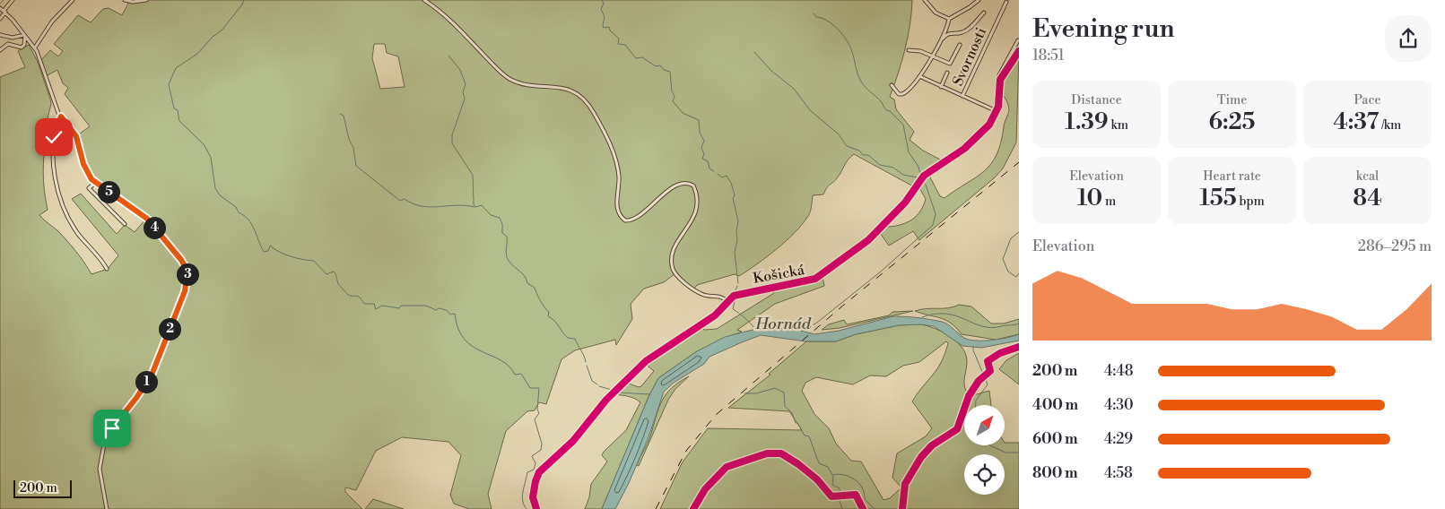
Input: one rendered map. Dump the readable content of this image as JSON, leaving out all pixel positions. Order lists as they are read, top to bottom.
{
  "streets": {
    "street": ["Svornosti", "Košická"]
  },
  "water": ["Hornád"],
  "scale_bar": "200 m",
  "north": "top right",
  "page": {
    "heading": ["Evening run", "18:51"],
    "stats": [
      ["Distance", "1.39 km"],
      ["Time", "6:25"],
      ["Pace", "4:37 /km"],
      ["Elevation", "10 m"],
      ["Heart rate", "155 bpm"],
      ["kcal", "84"]
    ],
    "pins": [
      "5",
      "4",
      "3",
      "2",
      "1"
    ],
    "chart": ["Elevation", "286–295 m"],
    "list": [
      {
        "name": "200 m",
        "note": "4:48"
      },
      {
        "name": "400 m",
        "note": "4:30"
      },
      {
        "name": "600 m",
        "note": "4:29"
      },
      {
        "name": "800 m",
        "note": "4:58"
      }
    ],
    "scale": "200 m"
  }
}
